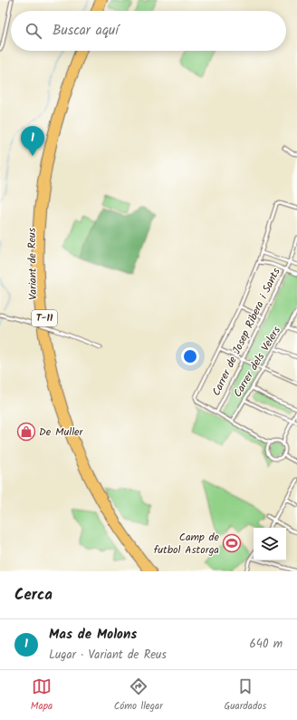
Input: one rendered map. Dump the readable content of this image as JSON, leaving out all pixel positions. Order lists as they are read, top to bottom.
{
  "streets": {
    "highway": ["Variant de Reus", "T-11"],
    "street": ["Carrer de Josep Ribera i Sants", "Carrer dels Velers"]
  },
  "places": {
    "shop": ["De Muller"],
    "sports": ["Camp de futbol Astorga"]
  },
  "page": {
    "search": "Buscar aquí",
    "pins": "1",
    "heading": "Cerca",
    "list": [
      {
        "mark": "1",
        "name": "Mas de Molons",
        "note": "Lugar · Variant de Reus",
        "value": "640 m"
      }
    ],
    "nav": ["Mapa", "Cómo llegar", "Guardados"]
  }
}
